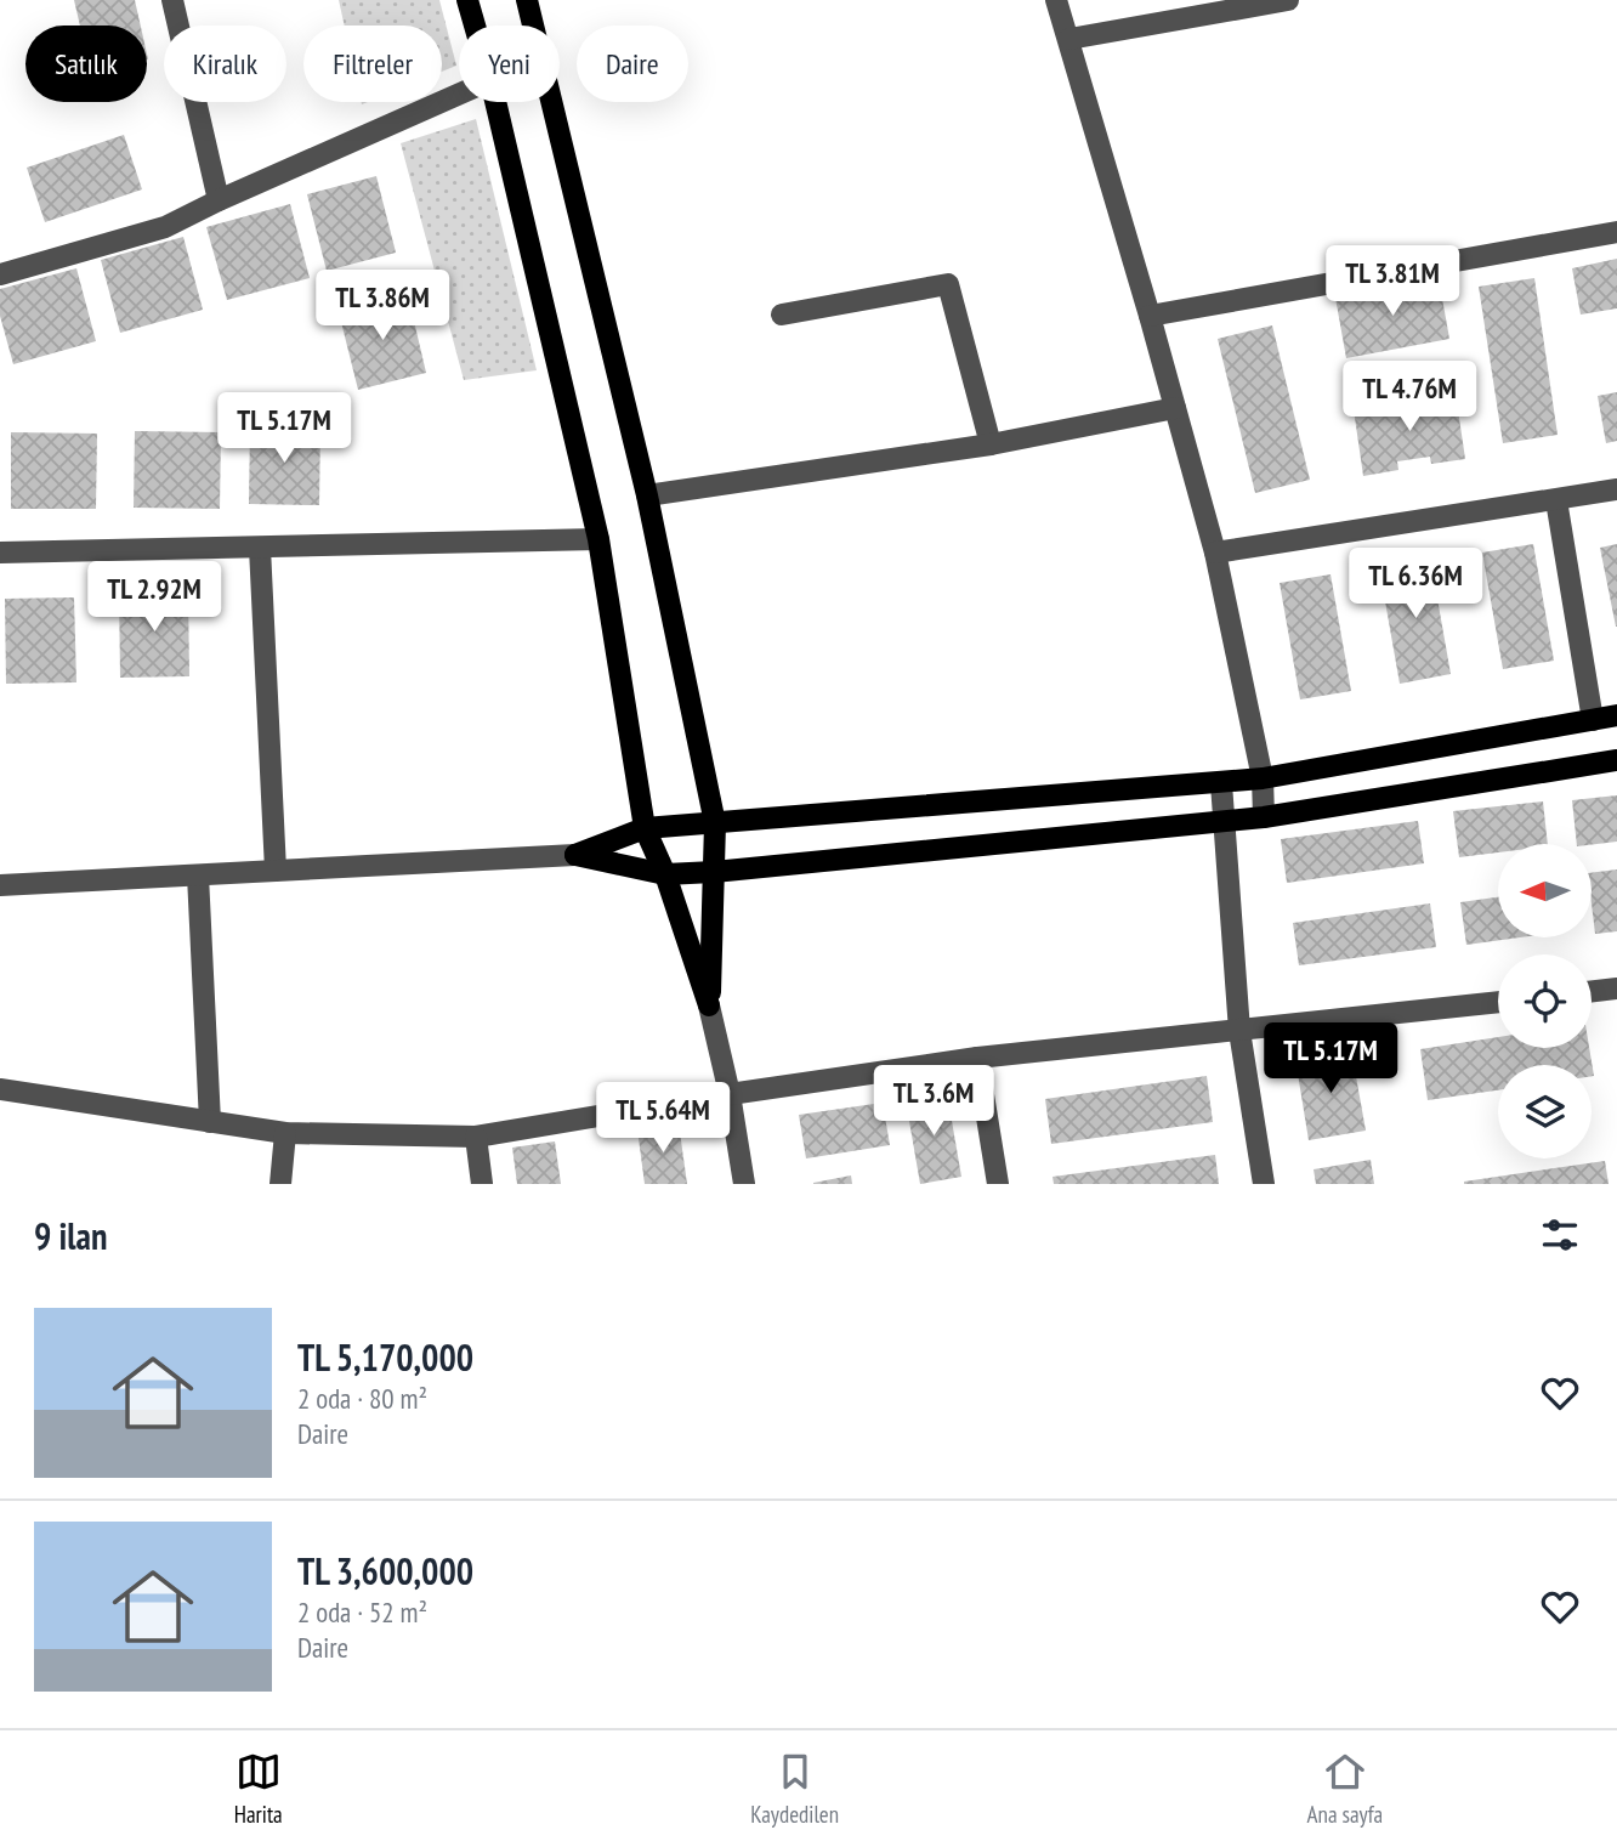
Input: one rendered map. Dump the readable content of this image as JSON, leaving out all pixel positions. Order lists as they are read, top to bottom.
{
  "north": "left",
  "page": {
    "chip": [
      "Satılık",
      "Kiralık",
      "Filtreler",
      "Yeni",
      "Daire"
    ],
    "price": [
      "TL 3.81M",
      "TL 3.86M",
      "TL 4.76M",
      "TL 5.17M",
      "TL 6.36M",
      "TL 2.92M",
      "TL 5.17M",
      "TL 3.6M",
      "TL 5.64M"
    ],
    "heading": "9 ilan",
    "list": [
      {
        "name": "TL 5,170,000",
        "note": "2 oda · 80 m² · Daire"
      },
      {
        "name": "TL 3,600,000",
        "note": "2 oda · 52 m² · Daire"
      }
    ],
    "tabs": ["Harita", "Kaydedilen", "Ana sayfa"]
  }
}
